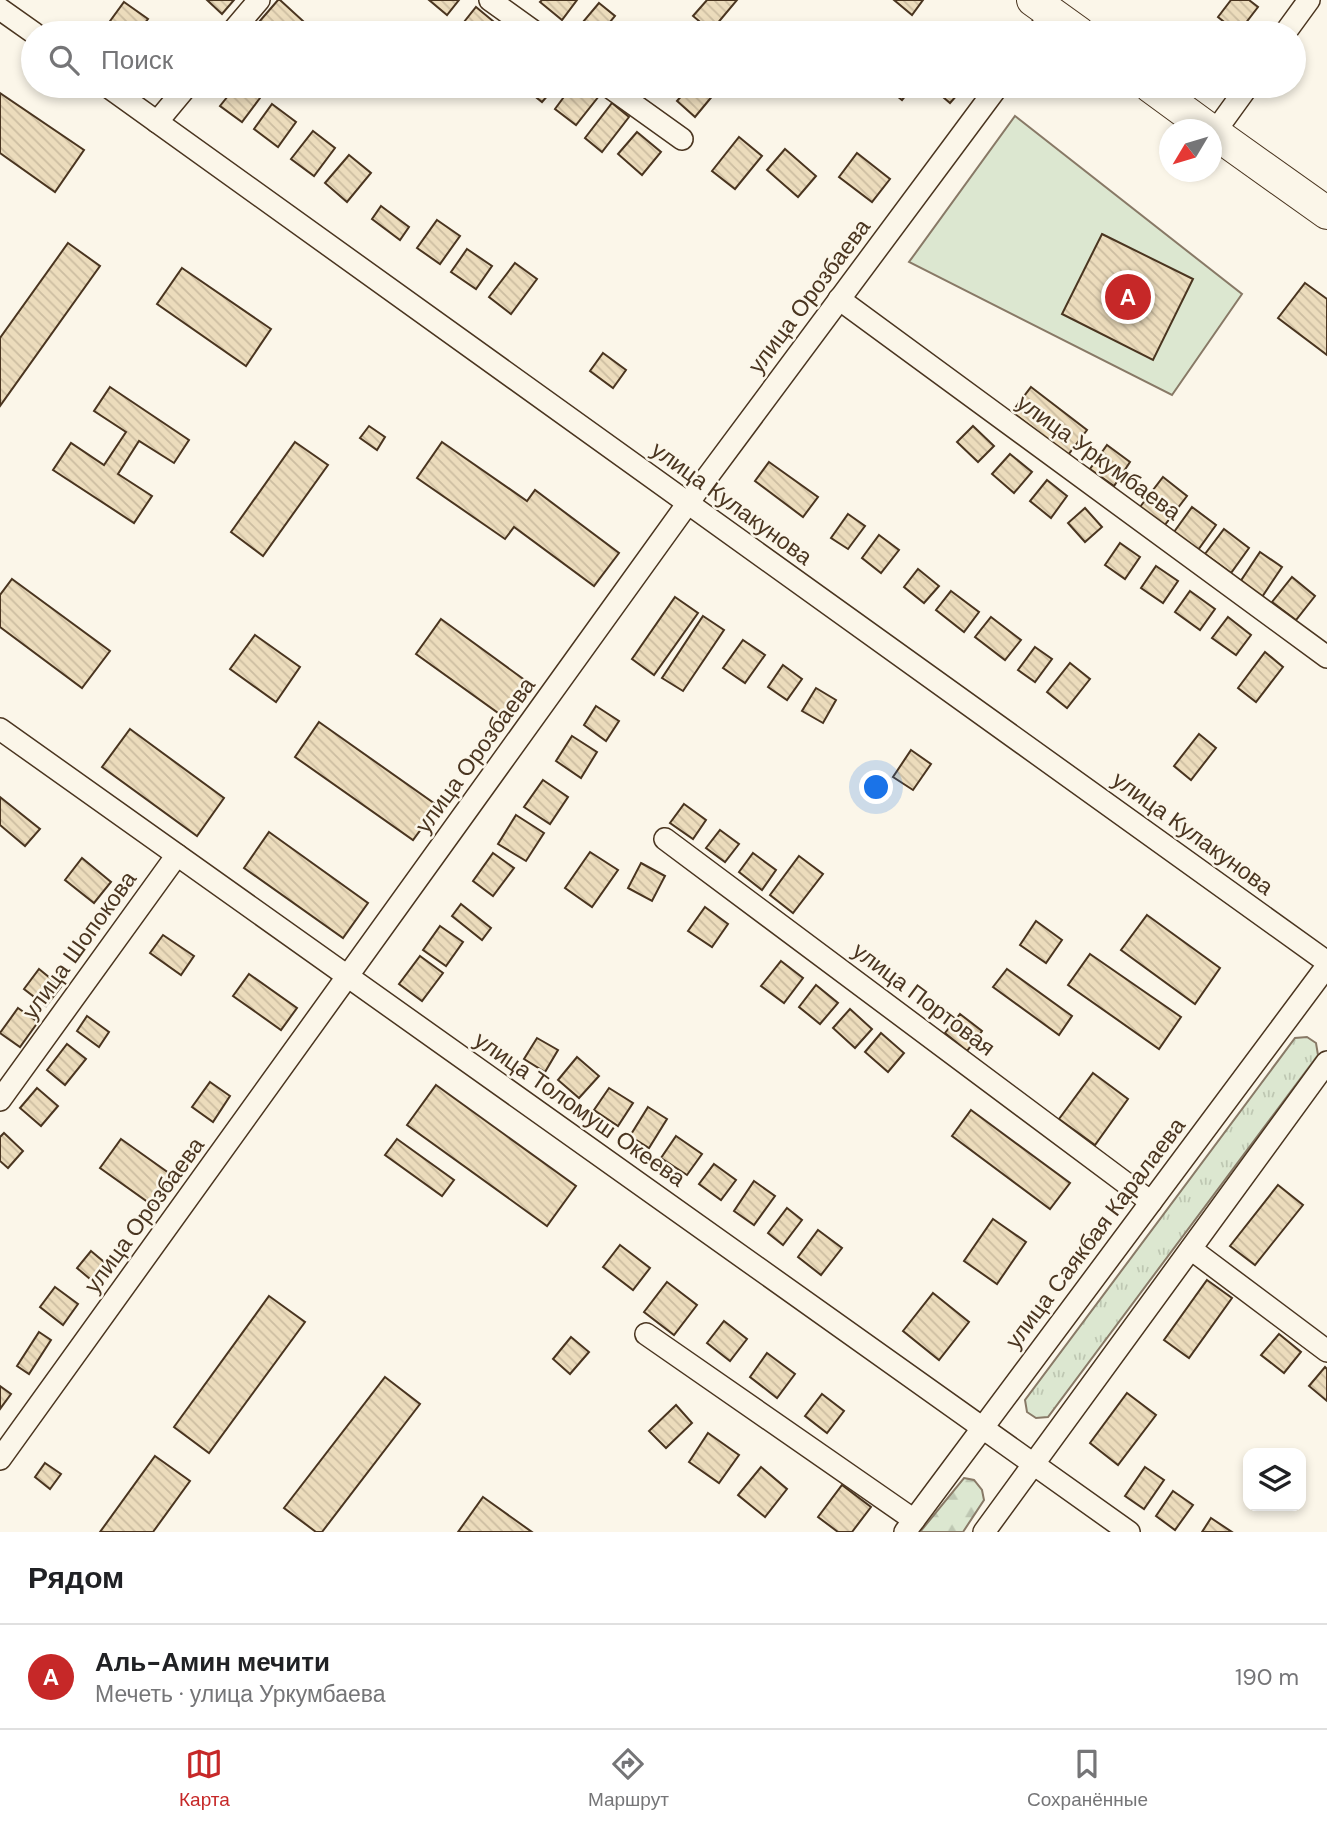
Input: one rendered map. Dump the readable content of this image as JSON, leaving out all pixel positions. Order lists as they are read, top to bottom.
{
  "streets": {
    "street": [
      "улица Орозбаева",
      "улица Уркумбаева",
      "улица Кулакунова",
      "улица Шопокова",
      "улица Портовая",
      "улица Толомуш Океева",
      "улица Саякбая Каралаева"
    ]
  },
  "crossings": [
    ["улица Орозбаева", "улица Уркумбаева"],
    ["улица Орозбаева", "улица Кулакунова"],
    ["улица Орозбаева", "улица Толомуш Океева"],
    ["улица Кулакунова", "улица Саякбая Каралаева"],
    ["улица Шопокова", "улица Толомуш Океева"],
    ["улица Портовая", "улица Саякбая Каралаева"],
    ["улица Толомуш Океева", "улица Саякбая Каралаева"]
  ],
  "north": "bottom left",
  "page": {
    "search": "Поиск",
    "pins": "A",
    "heading": "Рядом",
    "list": [
      {
        "mark": "A",
        "name": "Аль-Амин мечити",
        "note": "Мечеть · улица Уркумбаева",
        "value": "190 m"
      }
    ],
    "nav": ["Карта", "Маршрут", "Сохранённые"]
  }
}
